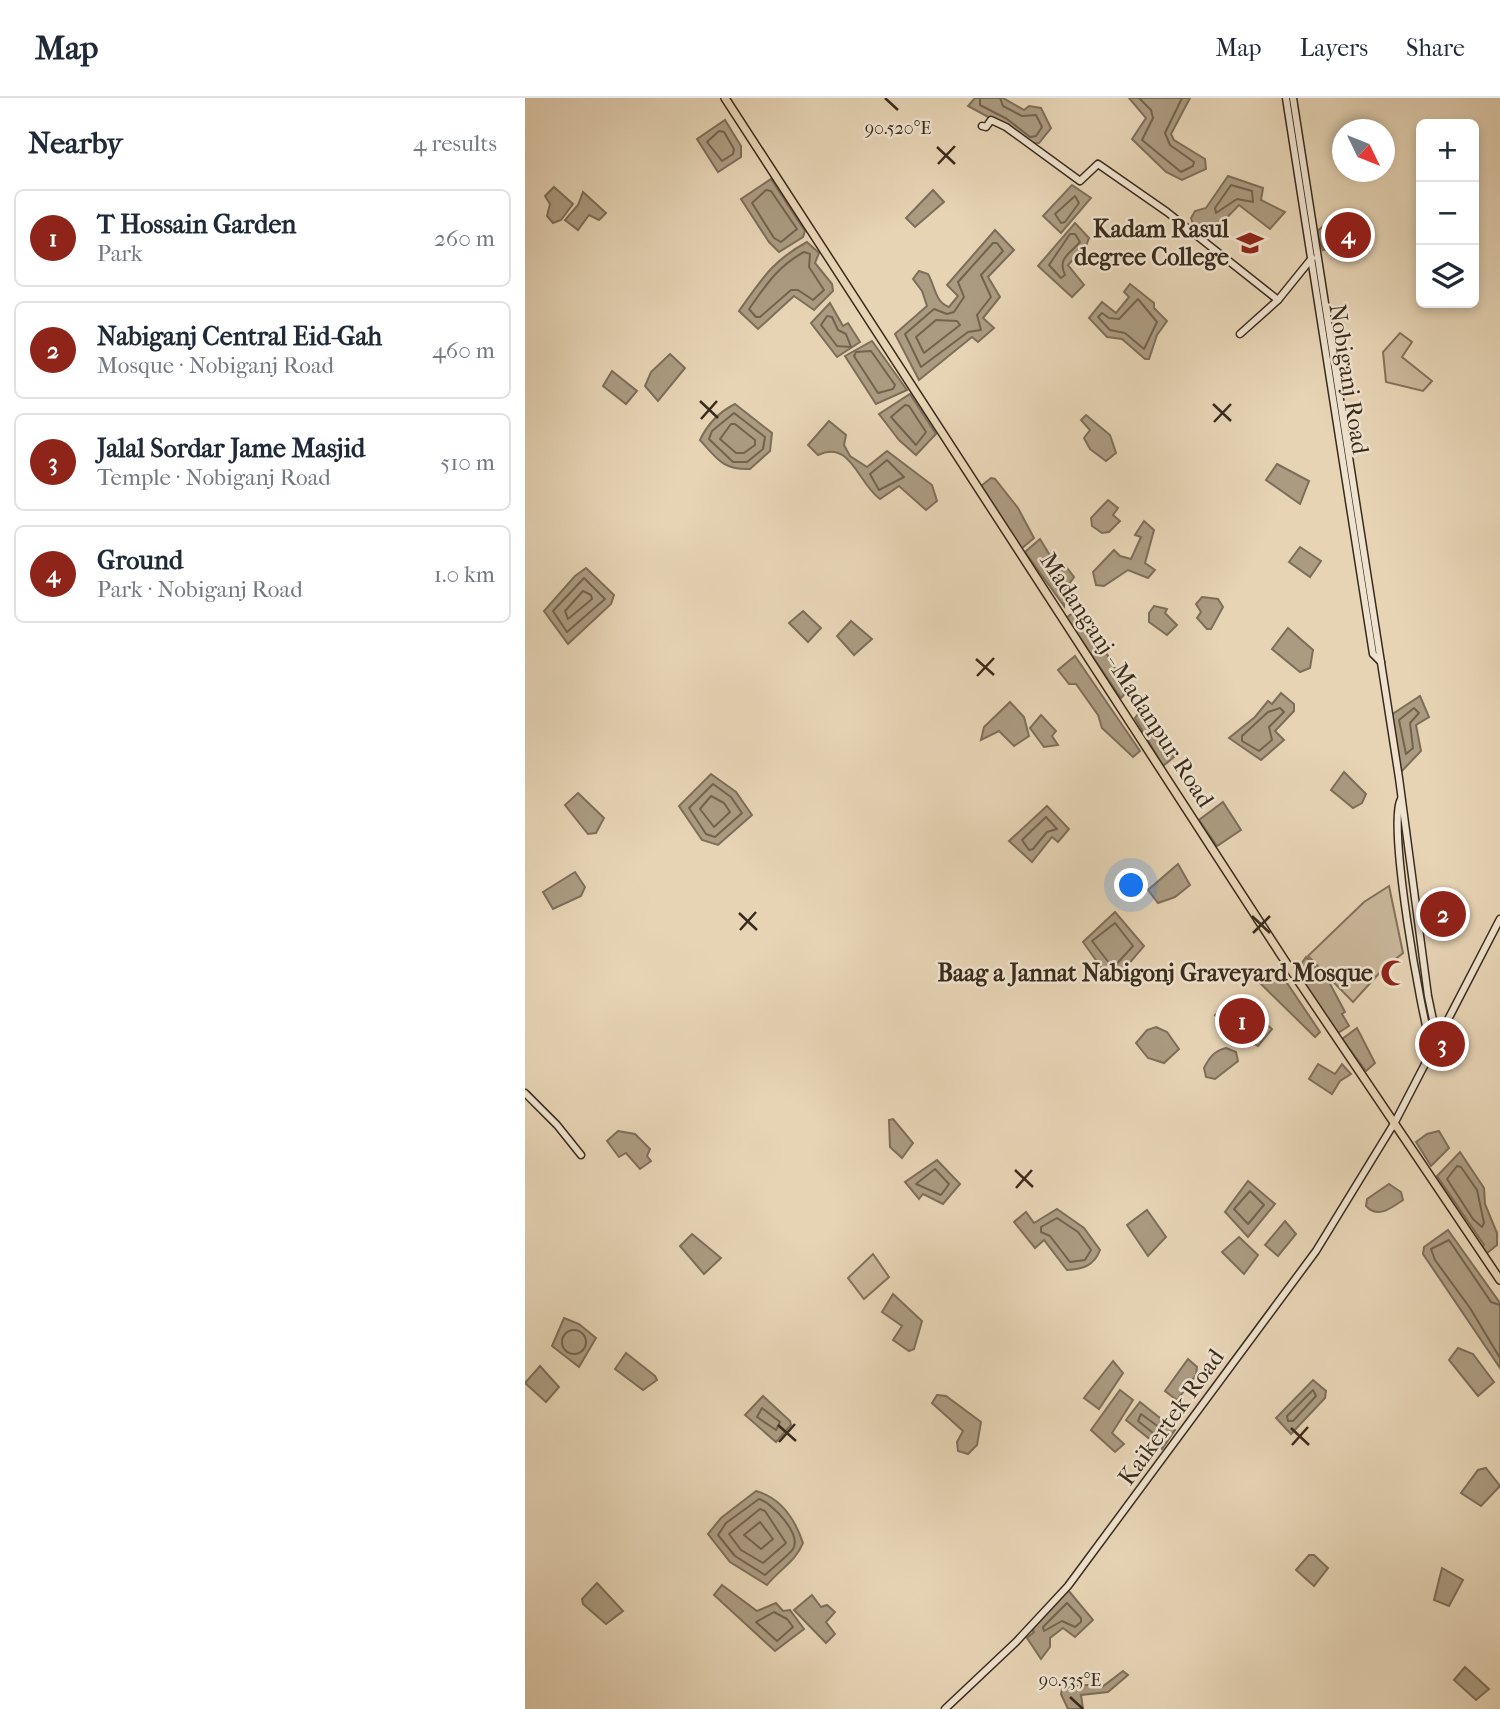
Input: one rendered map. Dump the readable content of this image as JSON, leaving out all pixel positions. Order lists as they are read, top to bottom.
{
  "streets": {
    "main road": ["Nobiganj Road", "Madanganj - Madanpur Road", "Kaikertek Road"]
  },
  "crossings": [
    ["Nobiganj Road", "Kaikertek Road"],
    ["Madanganj - Madanpur Road", "Kaikertek Road"]
  ],
  "places": {
    "school or university": ["Kadam Rasul degree College"],
    "mosque": ["Baag a Jannat Nabigonj Graveyard Mosque"]
  },
  "north": "bottom right",
  "page": {
    "header": "Map",
    "nav": ["Map", "Layers", "Share"],
    "heading": ["Nearby", "4 results"],
    "map_buttons": ["+", "−"],
    "list": [
      {
        "mark": "1",
        "name": "T Hossain Garden",
        "note": "Park",
        "value": "260 m"
      },
      {
        "mark": "2",
        "name": "Nabiganj Central Eid-Gah",
        "note": "Mosque · Nobiganj Road",
        "value": "460 m"
      },
      {
        "mark": "3",
        "name": "Jalal Sordar Jame Masjid",
        "note": "Temple · Nobiganj Road",
        "value": "510 m"
      },
      {
        "mark": "4",
        "name": "Ground",
        "note": "Park · Nobiganj Road",
        "value": "1.0 km"
      }
    ],
    "pins": [
      "4",
      "2",
      "1",
      "3"
    ]
  },
  "coordinates": ["90.520°E", "90.535°E"]
}
